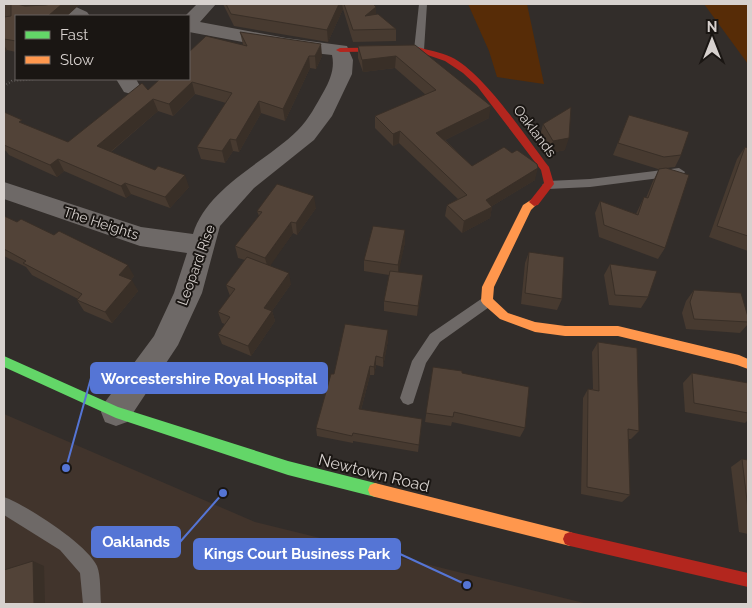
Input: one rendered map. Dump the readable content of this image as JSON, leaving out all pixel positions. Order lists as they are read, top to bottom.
{
  "streets": {
    "street": [
      "Oaklands",
      "The Heights",
      "Leopard Rise",
      "Newtown Road"
    ]
  },
  "crossings": [
    ["Oaklands", "Leopard Rise"],
    ["The Heights", "Leopard Rise"],
    ["Leopard Rise", "Newtown Road"]
  ],
  "places": ["Worcestershire Royal Hospital", "Oaklands", "Kings Court Business Park"],
  "legend": ["Fast", "Slow"],
  "north": "top"
}
